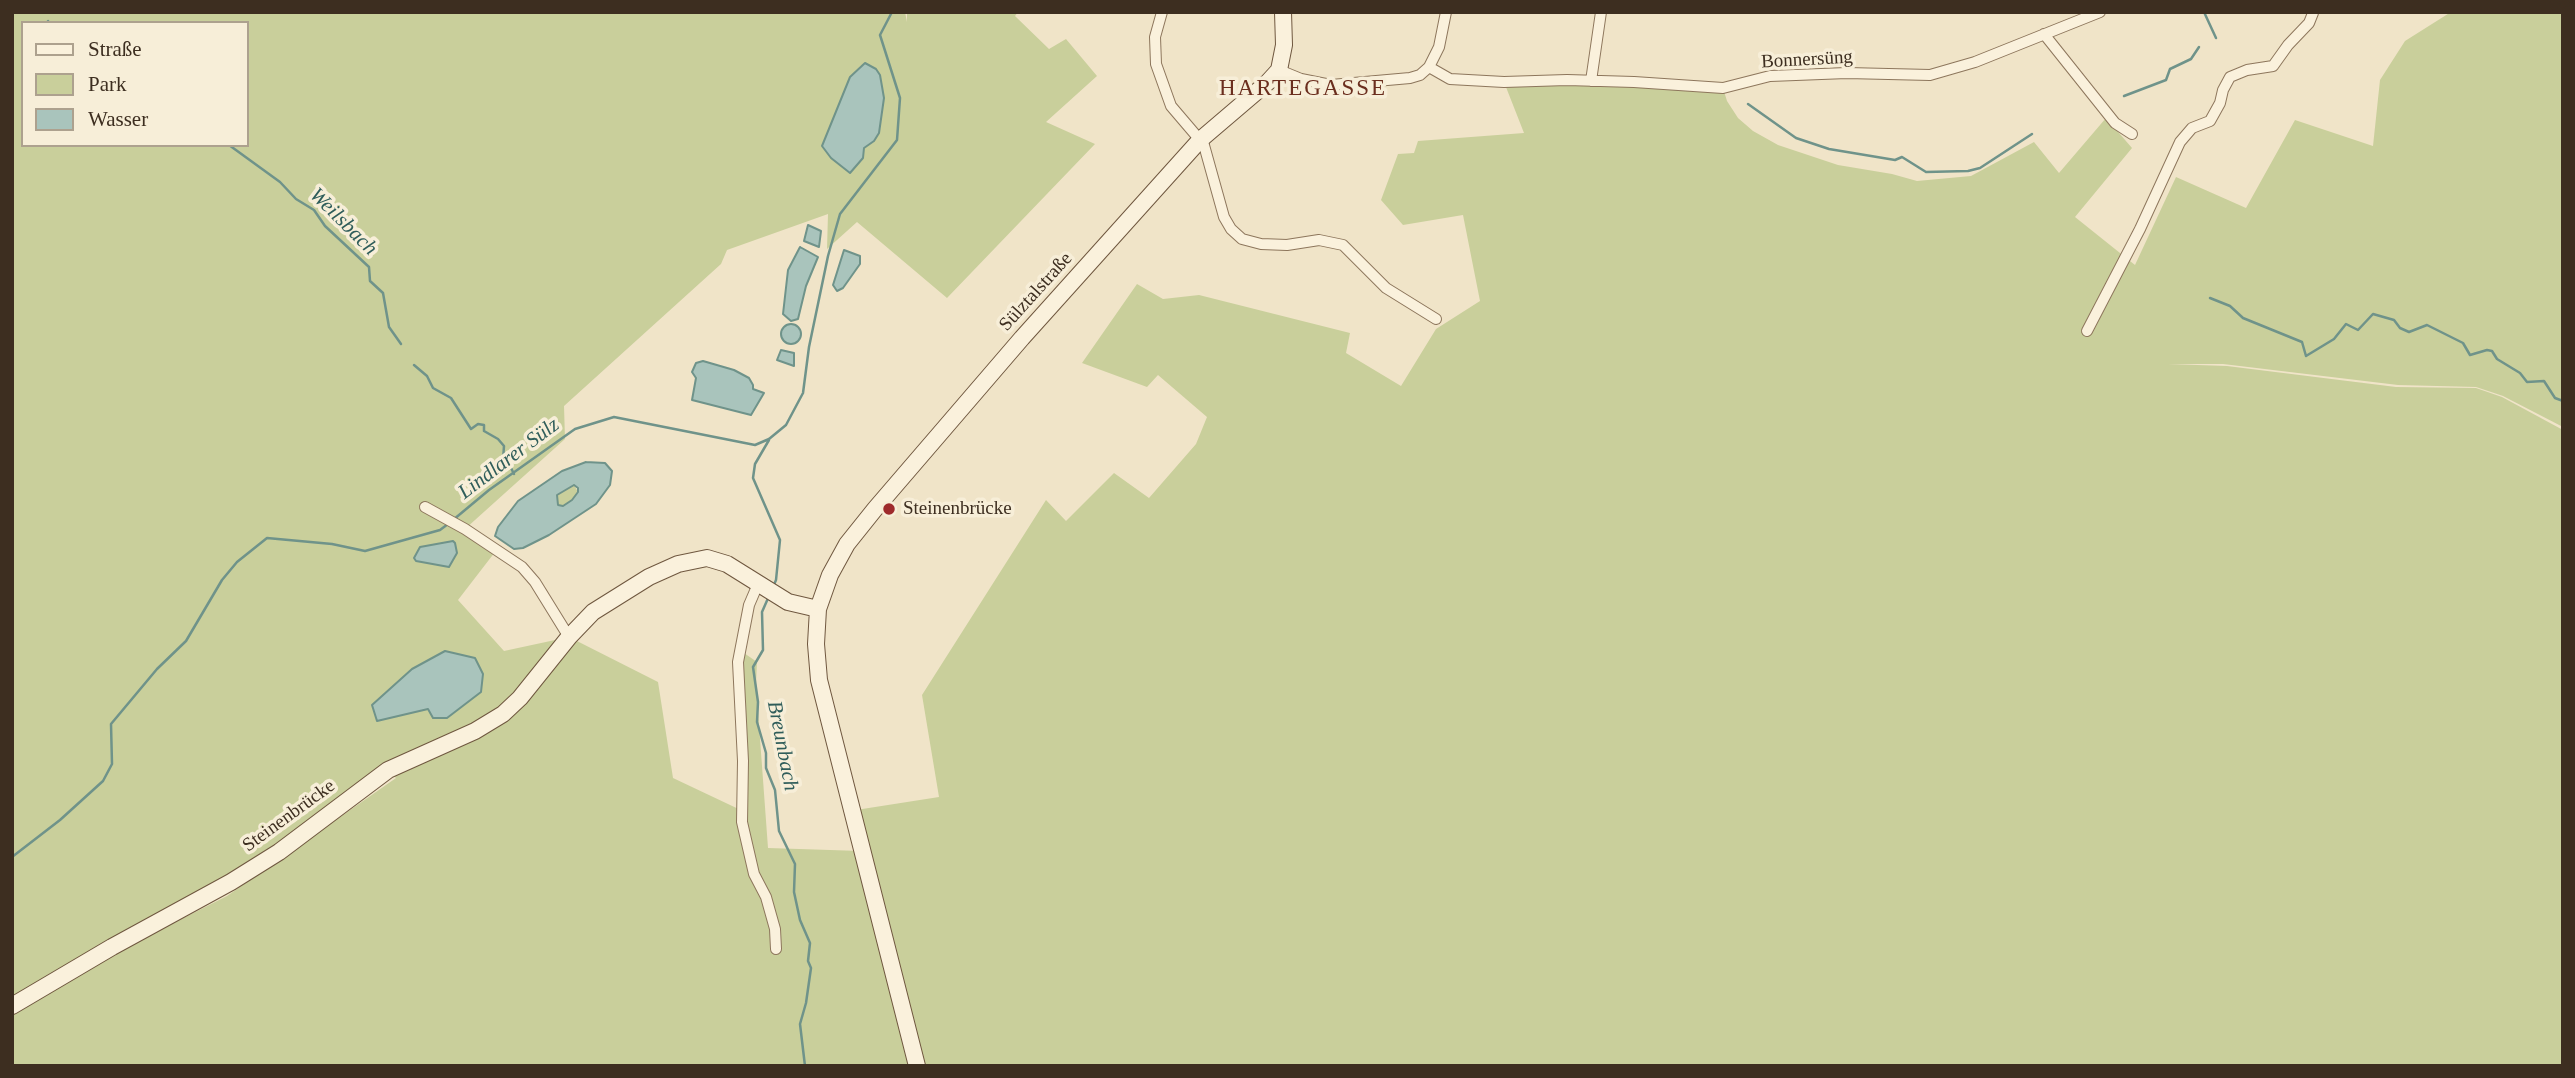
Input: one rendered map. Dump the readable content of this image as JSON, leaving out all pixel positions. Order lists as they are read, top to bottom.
{
  "streets": {
    "main road": ["Sülztalstraße", "Steinenbrücke"],
    "street": ["Bonnersüng"]
  },
  "crossings": [
    ["Sülztalstraße", "Steinenbrücke"]
  ],
  "districts": ["HARTEGASSE"],
  "water": ["Weilsbach", "Lindlarer Sülz", "Breunbach"],
  "places": ["Steinenbrücke"],
  "legend": ["Straße", "Park", "Wasser"]
}
